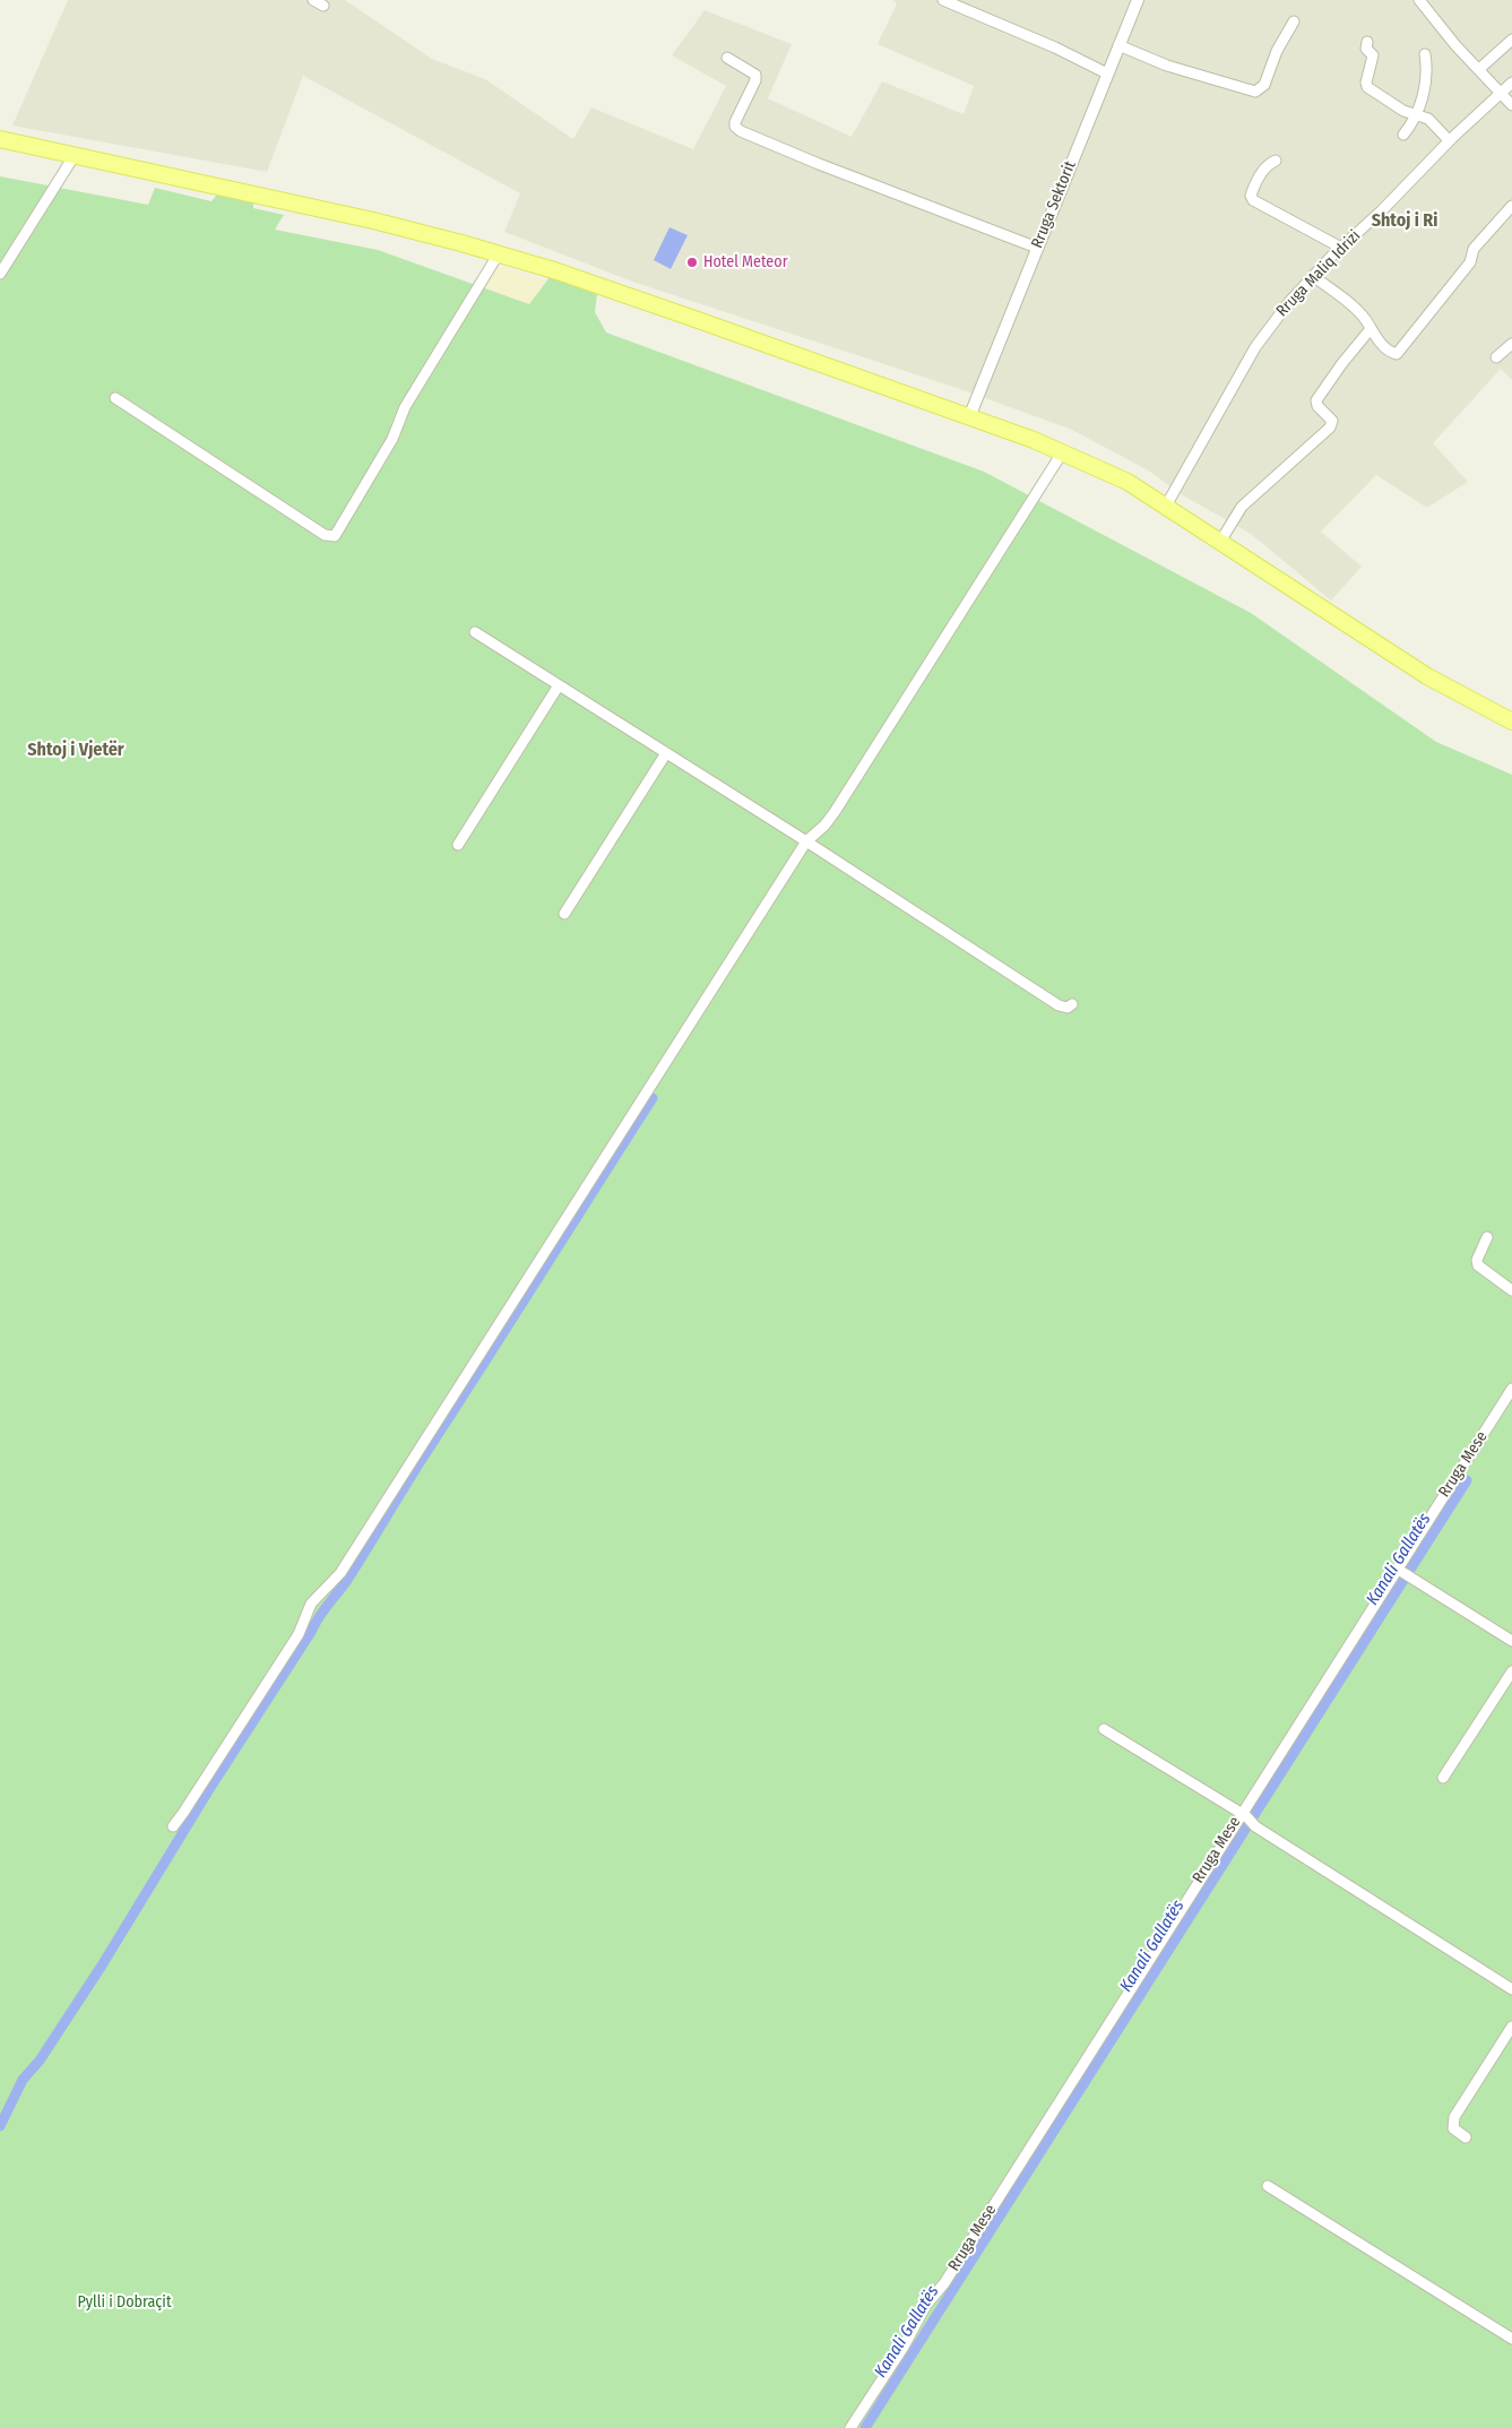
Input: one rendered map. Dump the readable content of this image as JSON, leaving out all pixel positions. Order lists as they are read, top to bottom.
{
  "streets": {
    "street": ["Rruga Sektorit", "Rruga Maliq Idrizi", "Rruga Mese"]
  },
  "districts": ["Shtoj i Ri", "Shtoj i Vjetër"],
  "water": ["Kanali Gallatës"],
  "parks": ["Pylli i Dobraçit"],
  "places": ["Hotel Meteor"]
}
